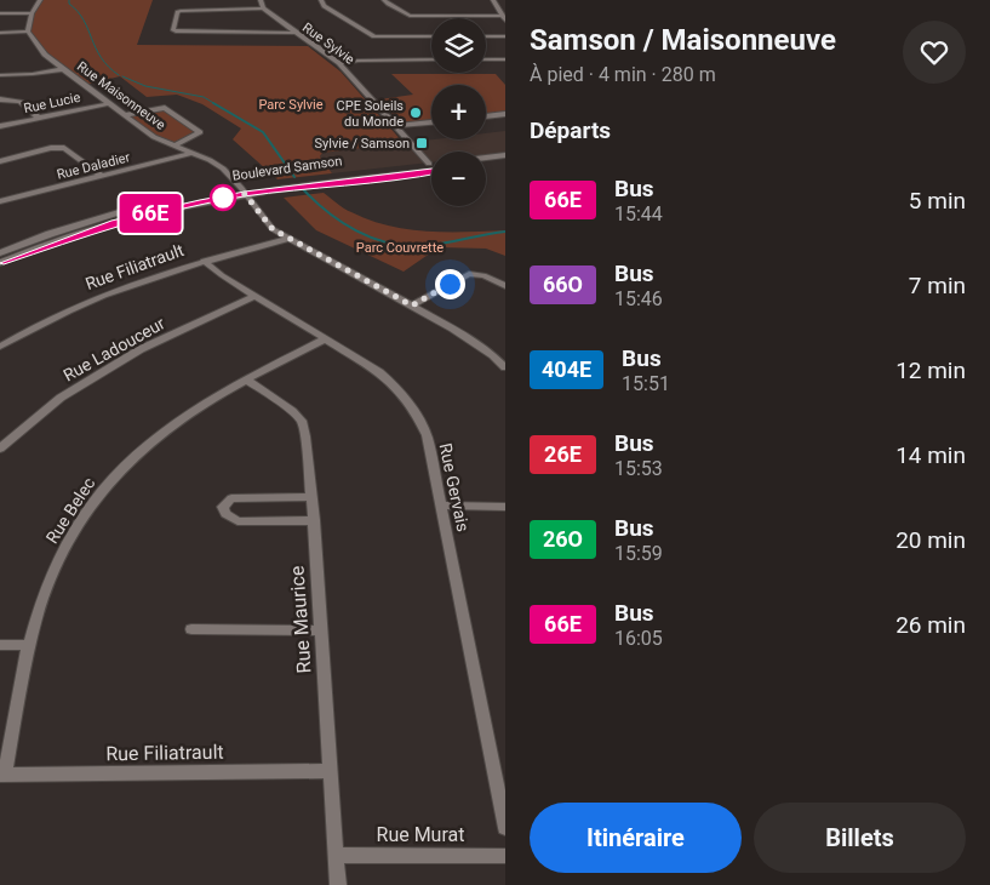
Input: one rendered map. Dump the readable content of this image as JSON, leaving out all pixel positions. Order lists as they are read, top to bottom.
{
  "streets": {
    "street": [
      "Rue Sylvie",
      "Rue Maisonneuve",
      "Rue Lucie",
      "Rue Daladier",
      "Boulevard Samson",
      "Rue Filiatrault",
      "Rue Ladouceur",
      "Rue Gervais",
      "Rue Belec",
      "Rue Maurice",
      "Rue Murat"
    ]
  },
  "crossings": [
    ["Rue Sylvie", "Boulevard Samson"],
    ["Rue Maisonneuve", "Rue Lucie"],
    ["Rue Maisonneuve", "Rue Daladier"],
    ["Rue Maisonneuve", "Boulevard Samson"],
    ["Rue Maisonneuve", "Rue Filiatrault"],
    ["Rue Filiatrault", "Rue Gervais"],
    ["Rue Filiatrault", "Rue Belec"],
    ["Rue Filiatrault", "Rue Maurice"],
    ["Rue Ladouceur", "Rue Gervais"],
    ["Rue Gervais", "Rue Belec"],
    ["Rue Belec", "Rue Maurice"],
    ["Rue Maurice", "Rue Murat"]
  ],
  "parks": ["Parc Sylvie", "Parc Couvrette"],
  "places": {
    "other": ["CPE Soleils du Monde"],
    "transit": ["Sylvie / Samson"]
  },
  "lines": ["bus line 66E"],
  "page": {
    "on_map": "66E",
    "heading": [
      ["Samson / Maisonneuve", "À pied · 4 min · 280 m"],
      "Départs"
    ],
    "map_buttons": ["+", "−"],
    "list": [
      {
        "mark": "66E",
        "name": "Bus",
        "note": "15:44",
        "value": "5 min"
      },
      {
        "mark": "66O",
        "name": "Bus",
        "note": "15:46",
        "value": "7 min"
      },
      {
        "mark": "404E",
        "name": "Bus",
        "note": "15:51",
        "value": "12 min"
      },
      {
        "mark": "26E",
        "name": "Bus",
        "note": "15:53",
        "value": "14 min"
      },
      {
        "mark": "26O",
        "name": "Bus",
        "note": "15:59",
        "value": "20 min"
      },
      {
        "mark": "66E",
        "name": "Bus",
        "note": "16:05",
        "value": "26 min"
      }
    ],
    "buttons": ["Itinéraire", "Billets"]
  }
}
